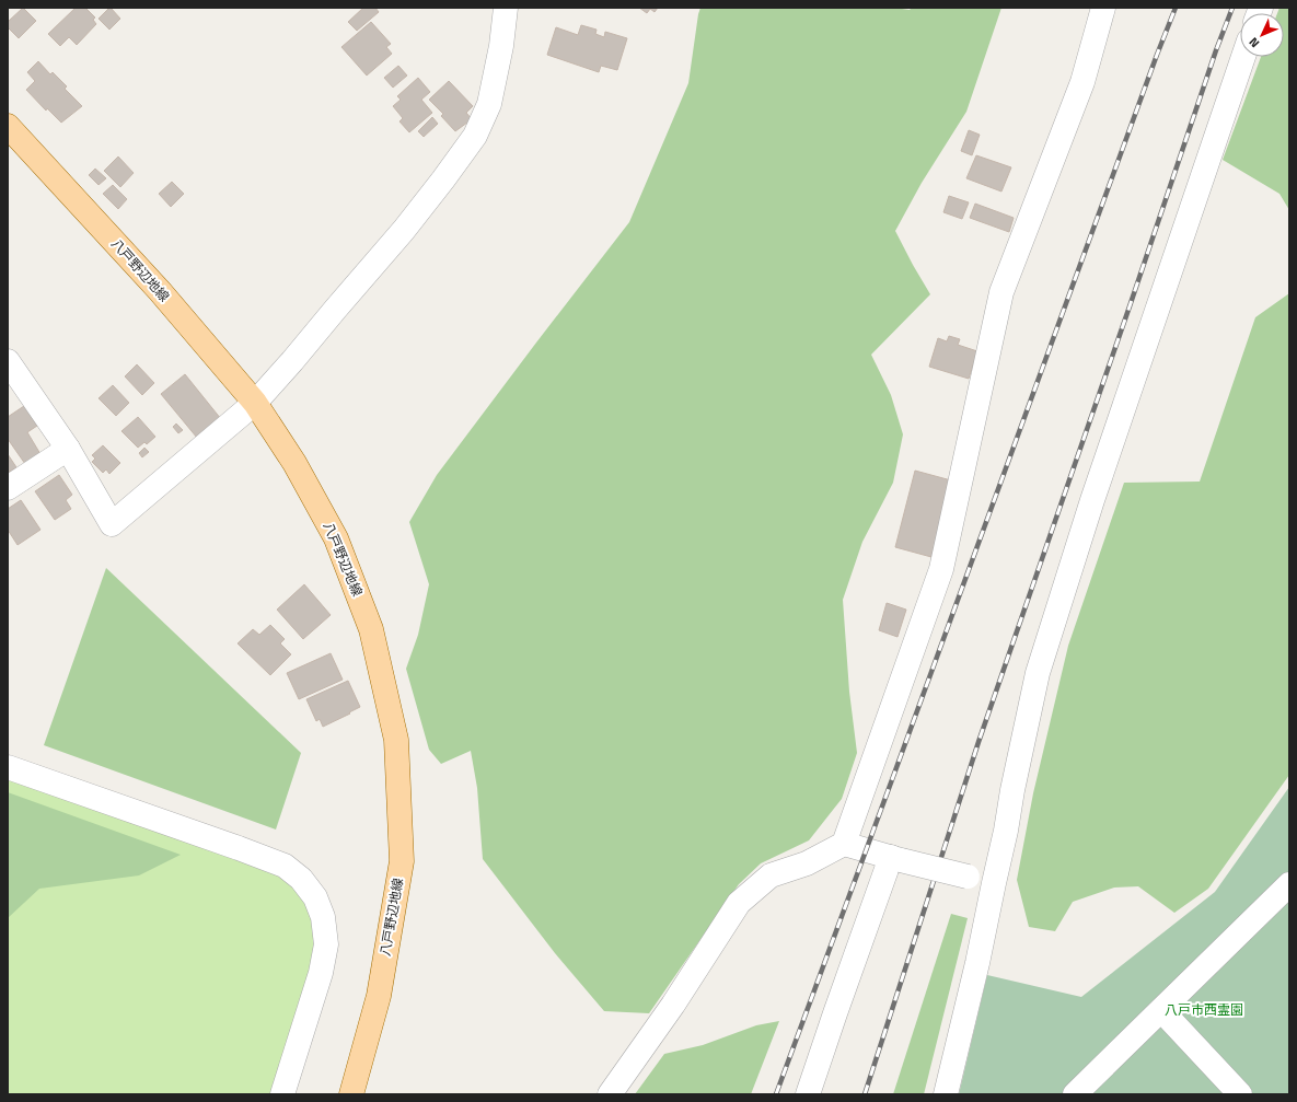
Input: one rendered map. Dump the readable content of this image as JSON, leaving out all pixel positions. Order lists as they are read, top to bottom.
{
  "streets": {
    "main road": ["八戸野辺地線"]
  },
  "parks": ["八戸市西霊園"],
  "north": "bottom left"
}
